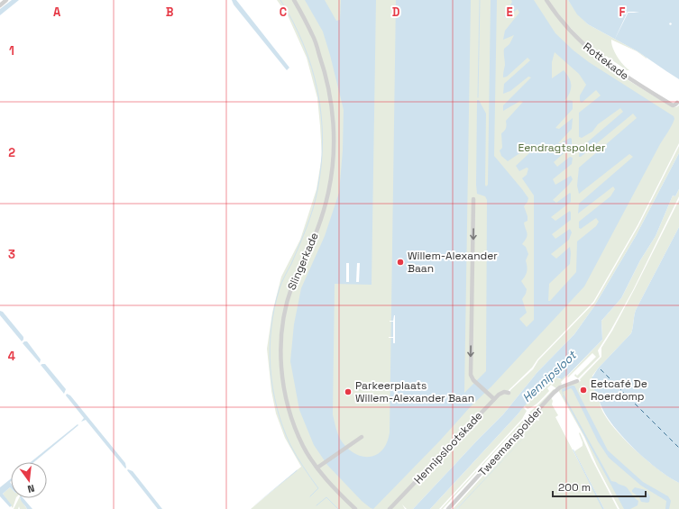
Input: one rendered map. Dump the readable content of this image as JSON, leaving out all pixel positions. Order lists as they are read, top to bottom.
{
  "streets": {
    "street": [
      "Rottekade",
      "Slingerkade",
      "Tweemanspolder",
      "Hennipslootskade"
    ]
  },
  "water": ["Hennipsloot"],
  "parks": ["Eendragtspolder"],
  "places": ["Willem-Alexander Baan", "Eetcafé De Roerdomp", "Parkeerplaats Willem-Alexander Baan"],
  "scale_bar": "200 m",
  "north": "bottom",
  "grid": {
    "columns": [
      "A",
      "B",
      "C",
      "D",
      "E",
      "F"
    ],
    "rows": [
      "1",
      "2",
      "3",
      "4"
    ]
  }
}
